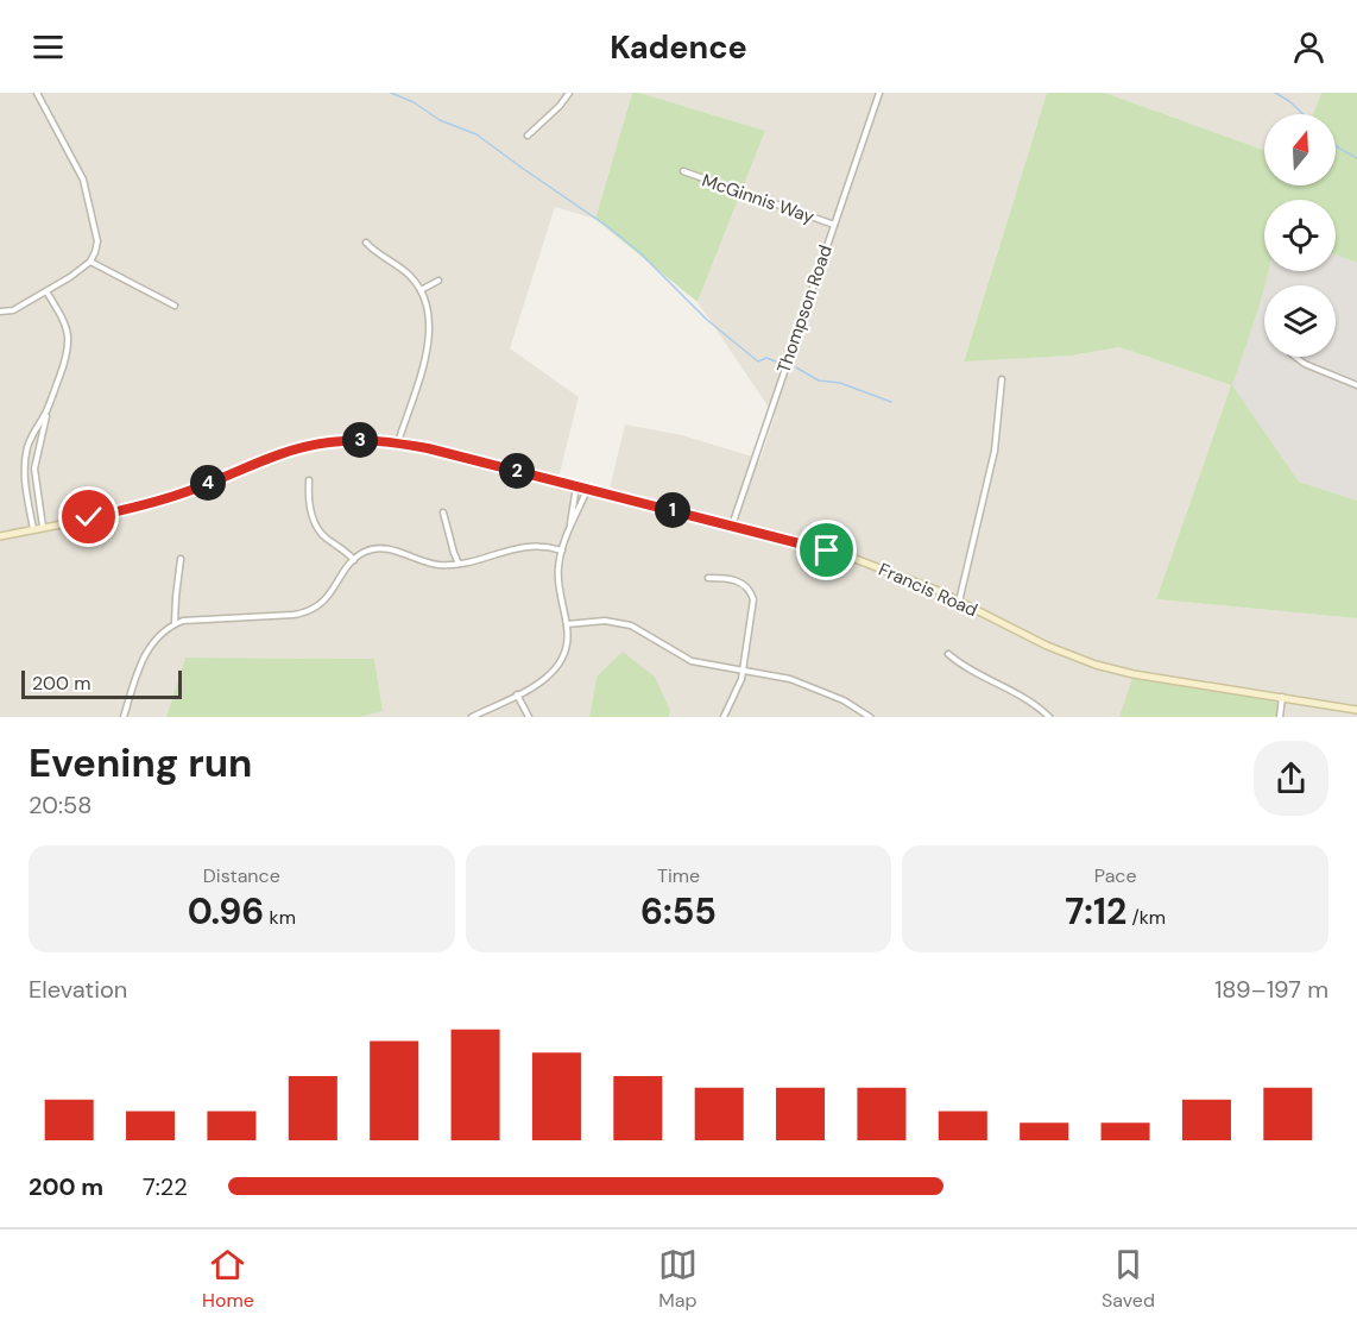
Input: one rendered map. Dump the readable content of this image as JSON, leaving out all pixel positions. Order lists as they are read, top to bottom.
{
  "streets": {
    "street": ["McGinnis Way", "Thompson Road", "Francis Road"]
  },
  "crossings": [
    ["McGinnis Way", "Thompson Road"],
    ["Thompson Road", "Francis Road"]
  ],
  "scale_bar": "200 m",
  "north": "top",
  "page": {
    "header": "Kadence",
    "pins": [
      "3",
      "2",
      "4",
      "1"
    ],
    "scale": "200 m",
    "heading": ["Evening run", "20:58"],
    "stats": [
      ["Distance", "0.96 km"],
      ["Time", "6:55"],
      ["Pace", "7:12 /km"]
    ],
    "chart": ["Elevation", "189–197 m"],
    "list": [
      {
        "name": "200 m",
        "note": "7:22"
      }
    ],
    "tabs": ["Home", "Map", "Saved"]
  }
}
